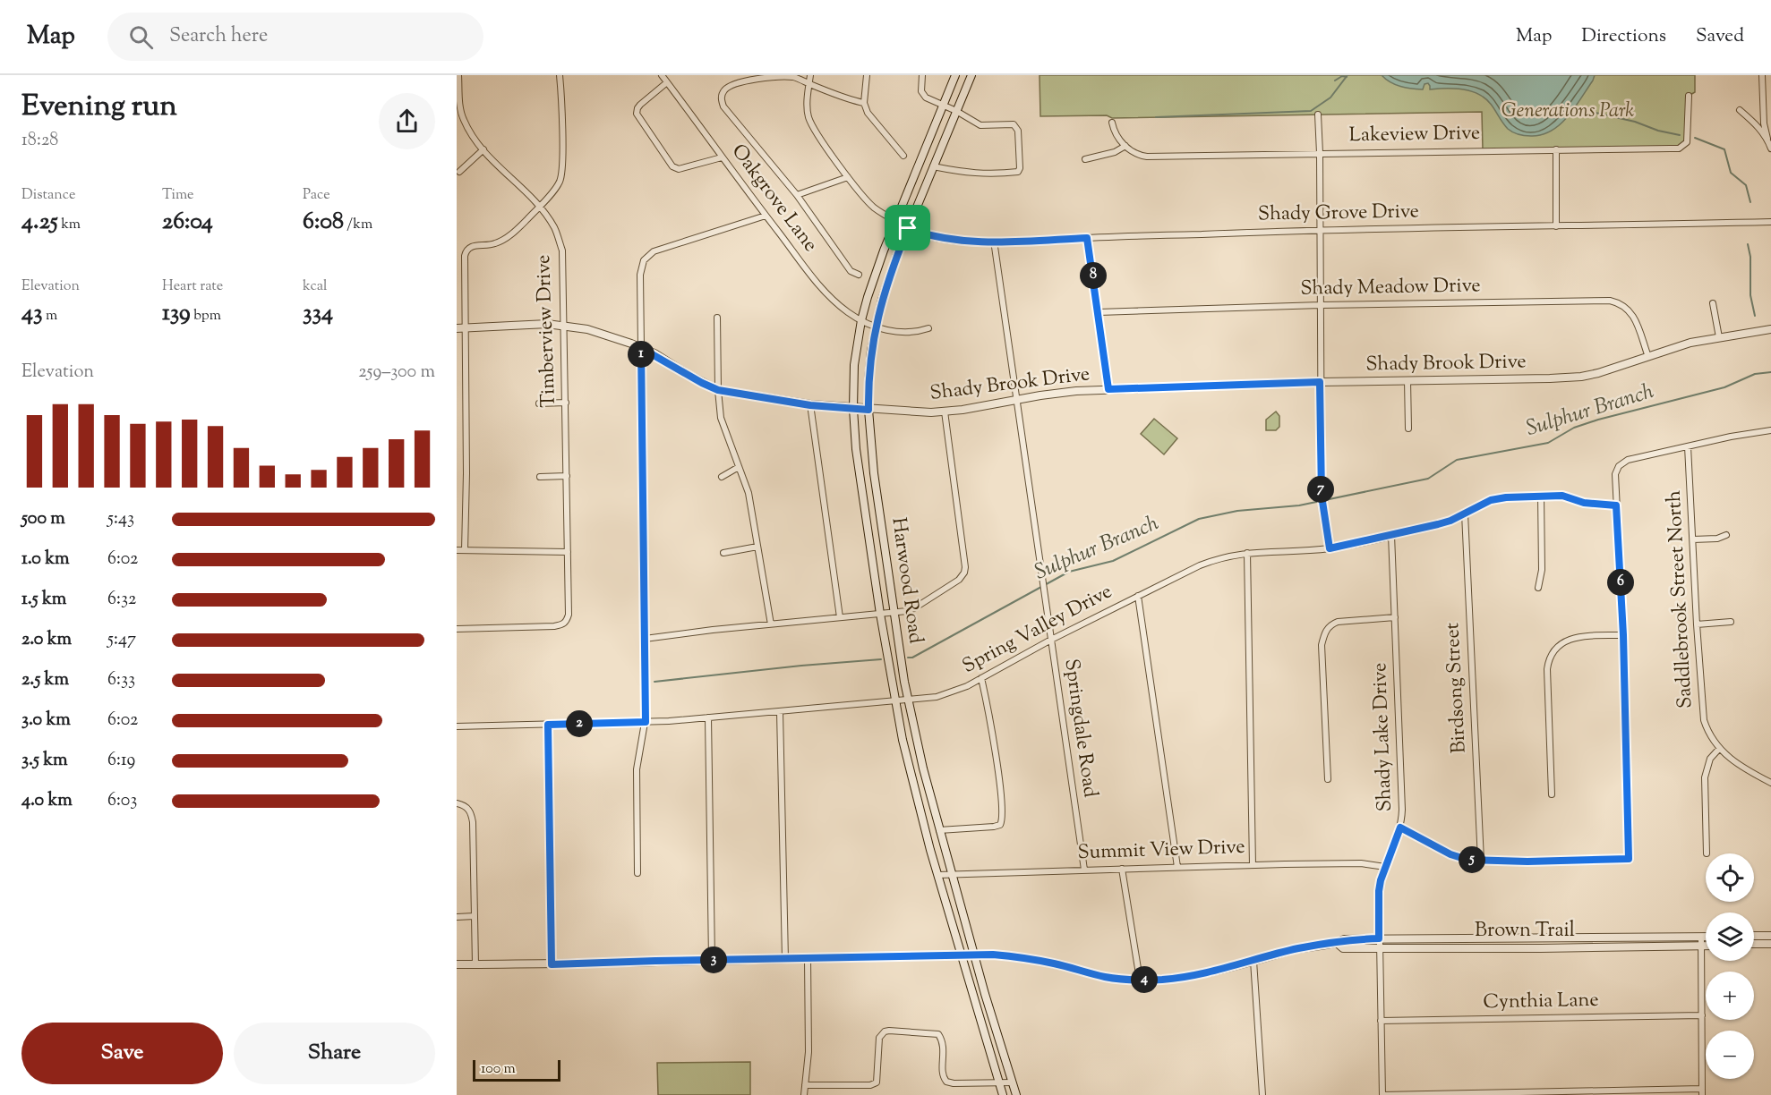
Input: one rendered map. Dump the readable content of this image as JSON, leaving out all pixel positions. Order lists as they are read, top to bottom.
{
  "streets": {
    "main road": ["Harwood Road"],
    "street": [
      "Lakeview Drive",
      "Oakgrove Lane",
      "Shady Grove Drive",
      "Shady Meadow Drive",
      "Timberview Drive",
      "Shady Brook Drive",
      "Saddlebrook Street North",
      "Spring Valley Drive",
      "Birdsong Street",
      "Springdale Road",
      "Shady Lake Drive",
      "Summit View Drive",
      "Brown Trail",
      "Cynthia Lane"
    ]
  },
  "crossings": [
    ["Oakgrove Lane", "Harwood Road"],
    ["Shady Grove Drive", "Harwood Road"],
    ["Shady Grove Drive", "Springdale Road"],
    ["Shady Meadow Drive", "Shady Brook Drive"],
    ["Timberview Drive", "Shady Brook Drive"],
    ["Shady Brook Drive", "Harwood Road"],
    ["Shady Brook Drive", "Springdale Road"],
    ["Harwood Road", "Spring Valley Drive"],
    ["Harwood Road", "Summit View Drive"],
    ["Harwood Road", "Brown Trail"],
    ["Spring Valley Drive", "Birdsong Street"],
    ["Spring Valley Drive", "Springdale Road"],
    ["Spring Valley Drive", "Shady Lake Drive"],
    ["Springdale Road", "Summit View Drive"],
    ["Shady Lake Drive", "Summit View Drive"],
    ["Shady Lake Drive", "Brown Trail"],
    ["Shady Lake Drive", "Cynthia Lane"]
  ],
  "water": ["Sulphur Branch"],
  "parks": ["Generations Park"],
  "scale_bar": "100 m",
  "page": {
    "header": "Map",
    "search": "Search here",
    "nav": ["Map", "Directions", "Saved"],
    "heading": ["Evening run", "18:28"],
    "stats": [
      ["Distance", "4.25 km"],
      ["Time", "26:04"],
      ["Pace", "6:08 /km"],
      ["Elevation", "43 m"],
      ["Heart rate", "139 bpm"],
      ["kcal", "334"]
    ],
    "pins": [
      "8",
      "1",
      "7",
      "6",
      "2",
      "5",
      "3",
      "4"
    ],
    "chart": ["Elevation", "259–300 m"],
    "list": [
      {
        "name": "500 m",
        "note": "5:43"
      },
      {
        "name": "1.0 km",
        "note": "6:02"
      },
      {
        "name": "1.5 km",
        "note": "6:32"
      },
      {
        "name": "2.0 km",
        "note": "5:47"
      },
      {
        "name": "2.5 km",
        "note": "6:33"
      },
      {
        "name": "3.0 km",
        "note": "6:02"
      },
      {
        "name": "3.5 km",
        "note": "6:19"
      },
      {
        "name": "4.0 km",
        "note": "6:03"
      }
    ],
    "map_buttons": ["+", "−"],
    "buttons": ["Save", "Share"],
    "scale": "100 m"
  }
}
